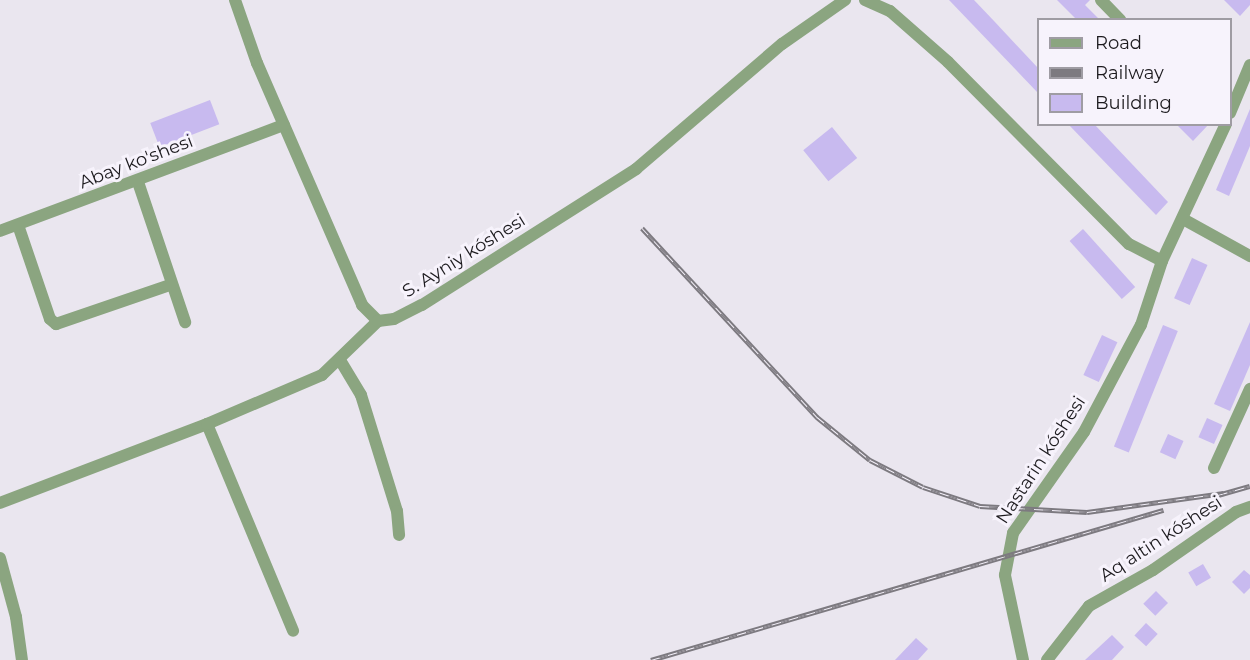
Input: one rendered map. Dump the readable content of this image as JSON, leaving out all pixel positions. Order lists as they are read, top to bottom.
{
  "streets": {
    "street": [
      "Abay ko'shesi",
      "S. Ayniy kóshesi",
      "Nastarin kóshesi",
      "Aq altin kóshesi"
    ]
  },
  "legend": ["Road", "Railway", "Building"]
}
